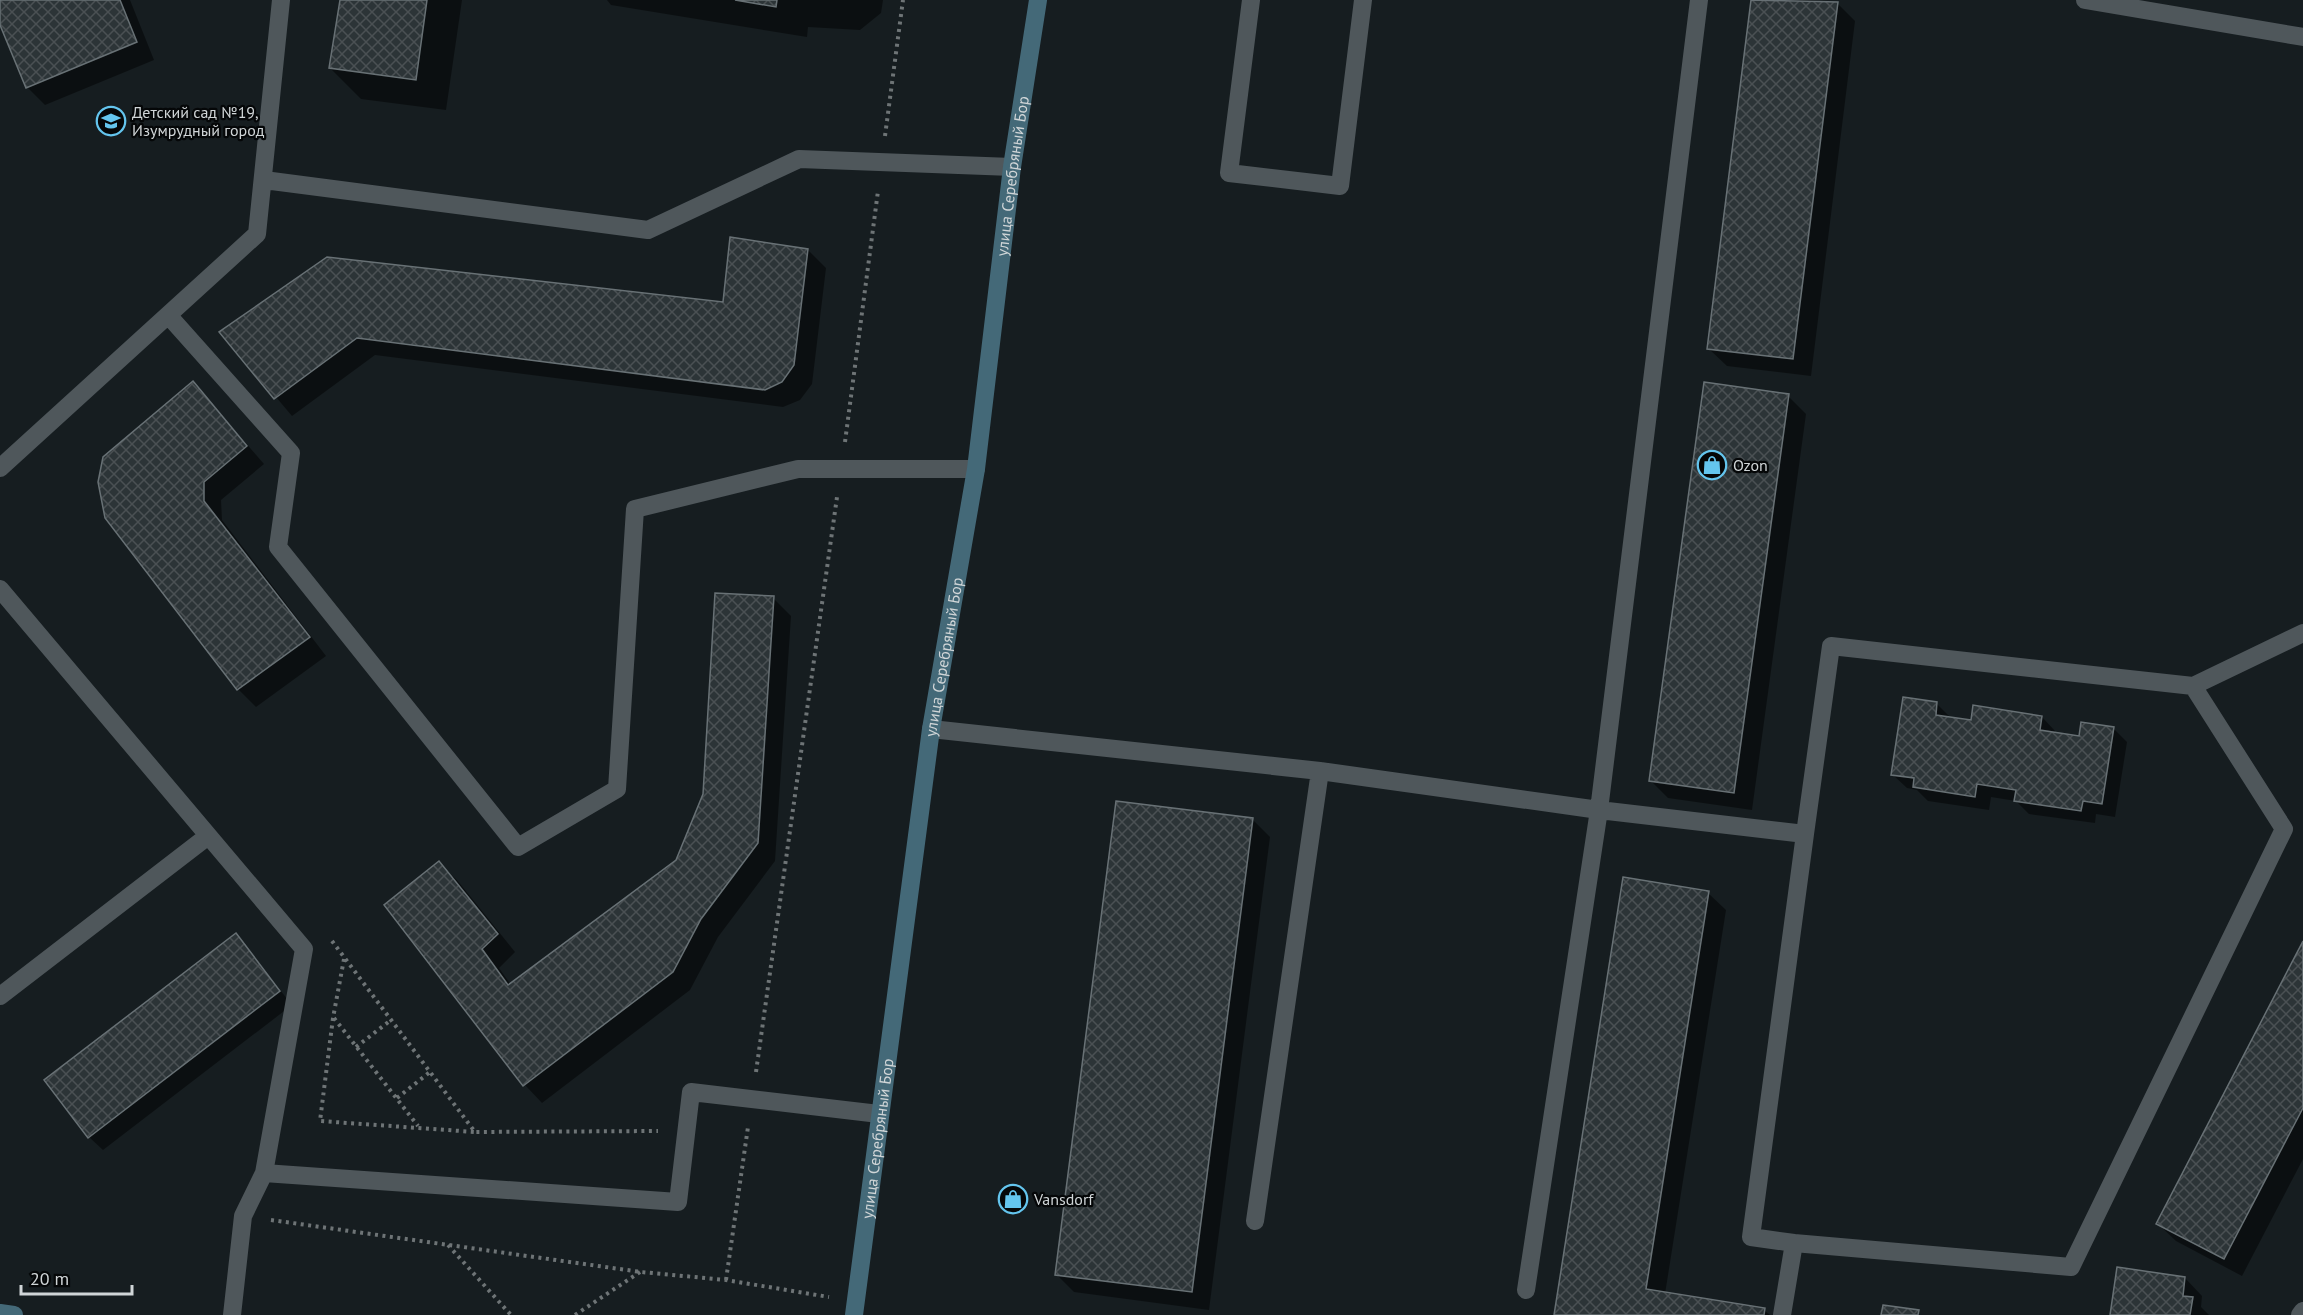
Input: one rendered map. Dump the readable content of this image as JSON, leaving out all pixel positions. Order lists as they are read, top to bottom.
{
  "streets": {
    "street": ["улица Серебряный Бор"]
  },
  "places": {
    "school or university": ["Детский сад №19, Изумрудный город"],
    "shop": ["Ozon", "Vansdorf"]
  },
  "scale_bar": "20 m"
}
